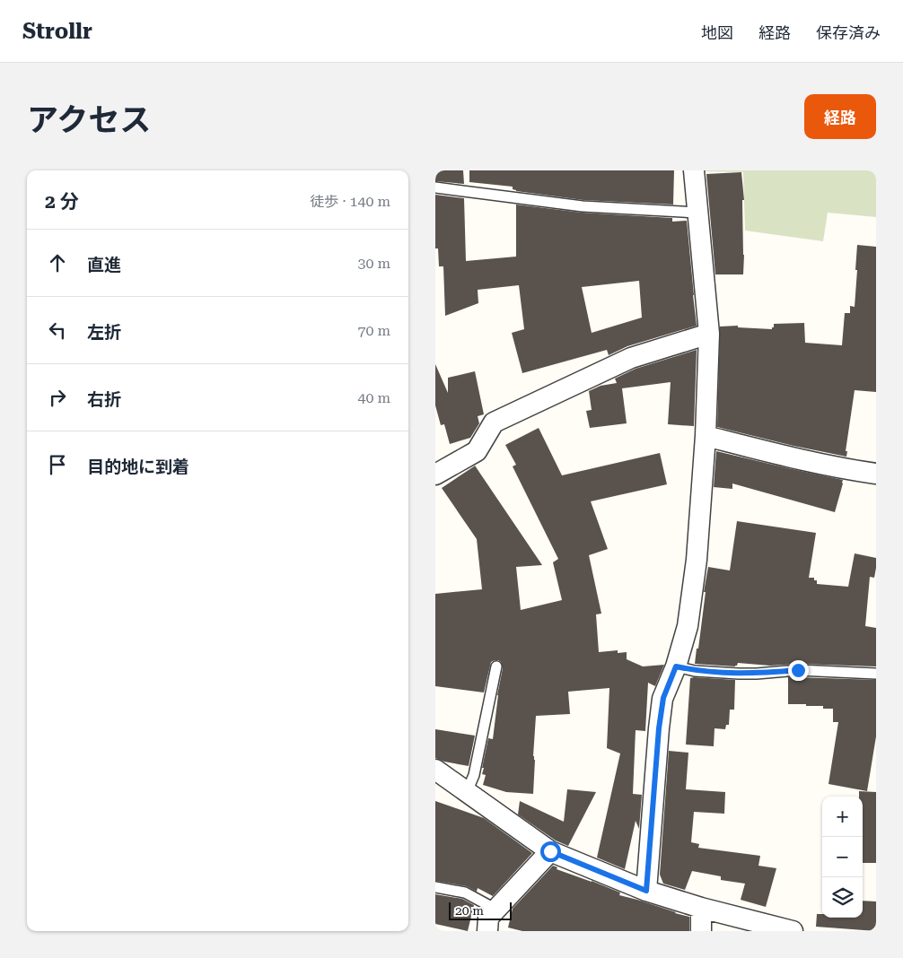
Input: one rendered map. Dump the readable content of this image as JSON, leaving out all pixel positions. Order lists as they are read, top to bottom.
{
  "scale_bar": "20 m",
  "page": {
    "header": "Strollr",
    "nav": ["地図", "経路", "保存済み"],
    "title": "アクセス",
    "buttons": "経路",
    "heading": ["2 分", "徒歩 · 140 m"],
    "list": [
      ["直進", "30 m"],
      ["左折", "70 m"],
      ["右折", "40 m"],
      "目的地に到着"
    ],
    "map_buttons": ["+", "−"],
    "scale": "20 m"
  }
}
